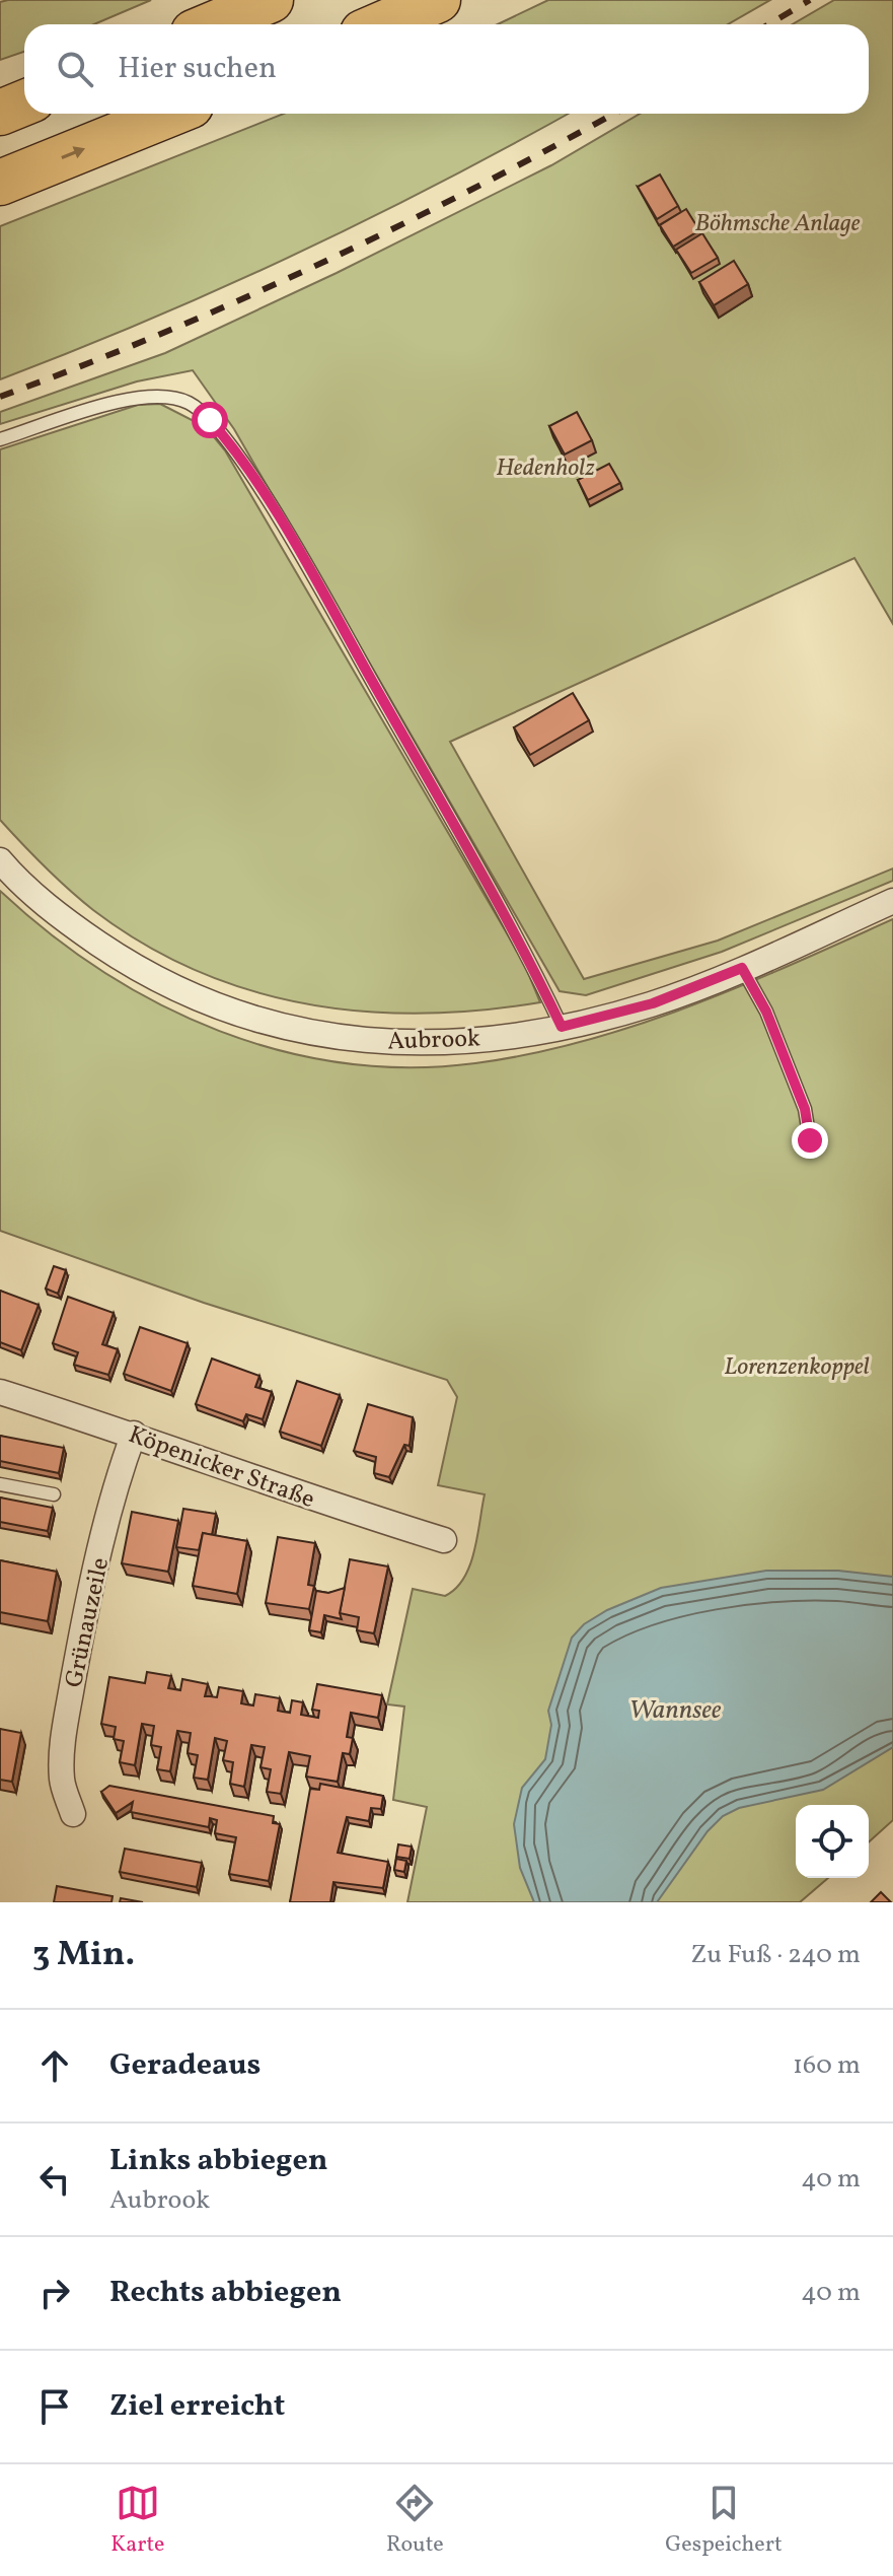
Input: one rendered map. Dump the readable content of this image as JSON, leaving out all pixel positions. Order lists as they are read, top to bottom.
{
  "streets": {
    "street": ["Aubrook", "Köpenicker Straße", "Grünauzeile"]
  },
  "crossings": [
    ["Köpenicker Straße", "Grünauzeile"]
  ],
  "water": ["Wannsee"],
  "parks": ["Böhmsche Anlage", "Hedenholz", "Lorenzenkoppel"],
  "page": {
    "search": "Hier suchen",
    "heading": ["3 Min.", "Zu Fuß · 240 m"],
    "list": [
      ["Geradeaus", "160 m"],
      ["Links abbiegen", "Aubrook", "40 m"],
      ["Rechts abbiegen", "40 m"],
      "Ziel erreicht"
    ],
    "nav": ["Karte", "Route", "Gespeichert"]
  }
}
